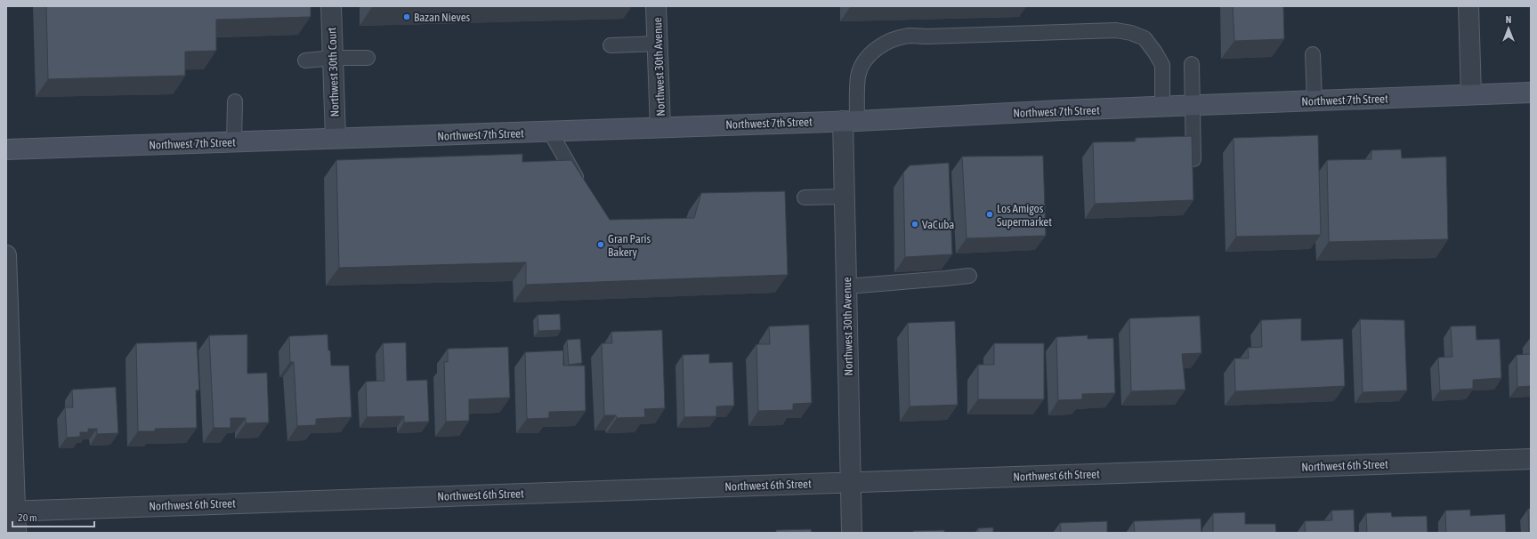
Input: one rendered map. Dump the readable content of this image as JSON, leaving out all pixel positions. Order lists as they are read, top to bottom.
{
  "streets": {
    "main road": ["Northwest 7th Street"],
    "street": ["Northwest 30th Avenue", "Northwest 30th Court", "Northwest 6th Street"]
  },
  "crossings": [
    ["Northwest 30th Avenue", "Northwest 7th Street"],
    ["Northwest 30th Avenue", "Northwest 6th Street"],
    ["Northwest 30th Court", "Northwest 7th Street"]
  ],
  "places": [
    "Bazan Nieves",
    "Los Amigos Supermarket",
    "VaCuba",
    "Gran Paris Bakery"
  ],
  "scale_bar": "20 m",
  "north": "top"
}
